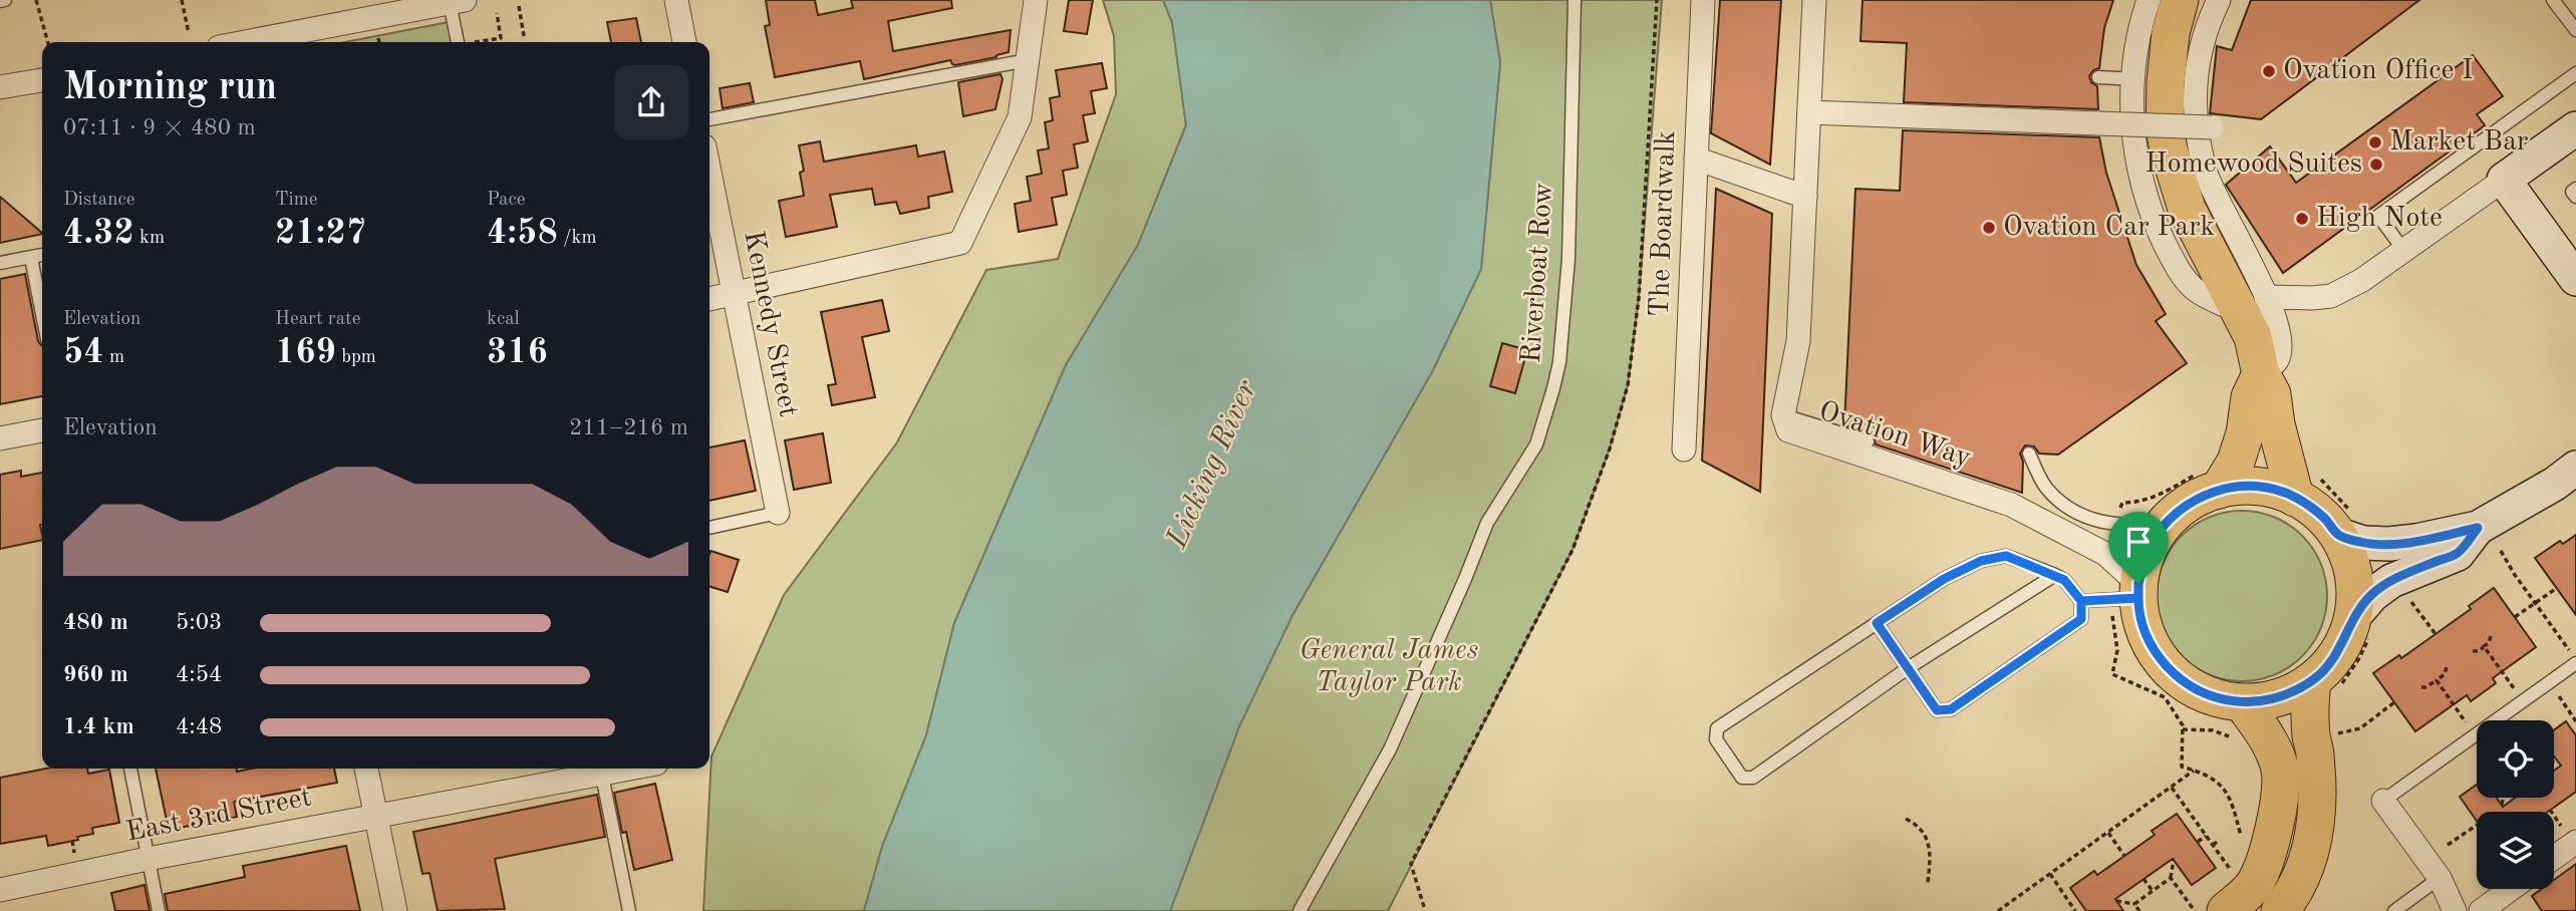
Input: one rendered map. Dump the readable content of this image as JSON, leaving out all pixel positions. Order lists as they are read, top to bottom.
{
  "streets": {
    "street": [
      "The Boardwalk",
      "Kennedy Street",
      "Ovation Way",
      "East 3rd Street"
    ],
    "lane": ["Riverboat Row"]
  },
  "water": ["Licking River"],
  "parks": ["General James Taylor Park"],
  "places": [
    "Ovation Office I",
    "Market Bar",
    "Homewood Suites",
    "High Note",
    "Ovation Car Park"
  ],
  "page": {
    "heading": ["Morning run", "07:11 · 9 × 480 m"],
    "stats": [
      ["Distance", "4.32 km"],
      ["Time", "21:27"],
      ["Pace", "4:58 /km"],
      ["Elevation", "54 m"],
      ["Heart rate", "169 bpm"],
      ["kcal", "316"]
    ],
    "chart": ["Elevation", "211–216 m"],
    "list": [
      {
        "name": "480 m",
        "note": "5:03"
      },
      {
        "name": "960 m",
        "note": "4:54"
      },
      {
        "name": "1.4 km",
        "note": "4:48"
      }
    ]
  }
}
